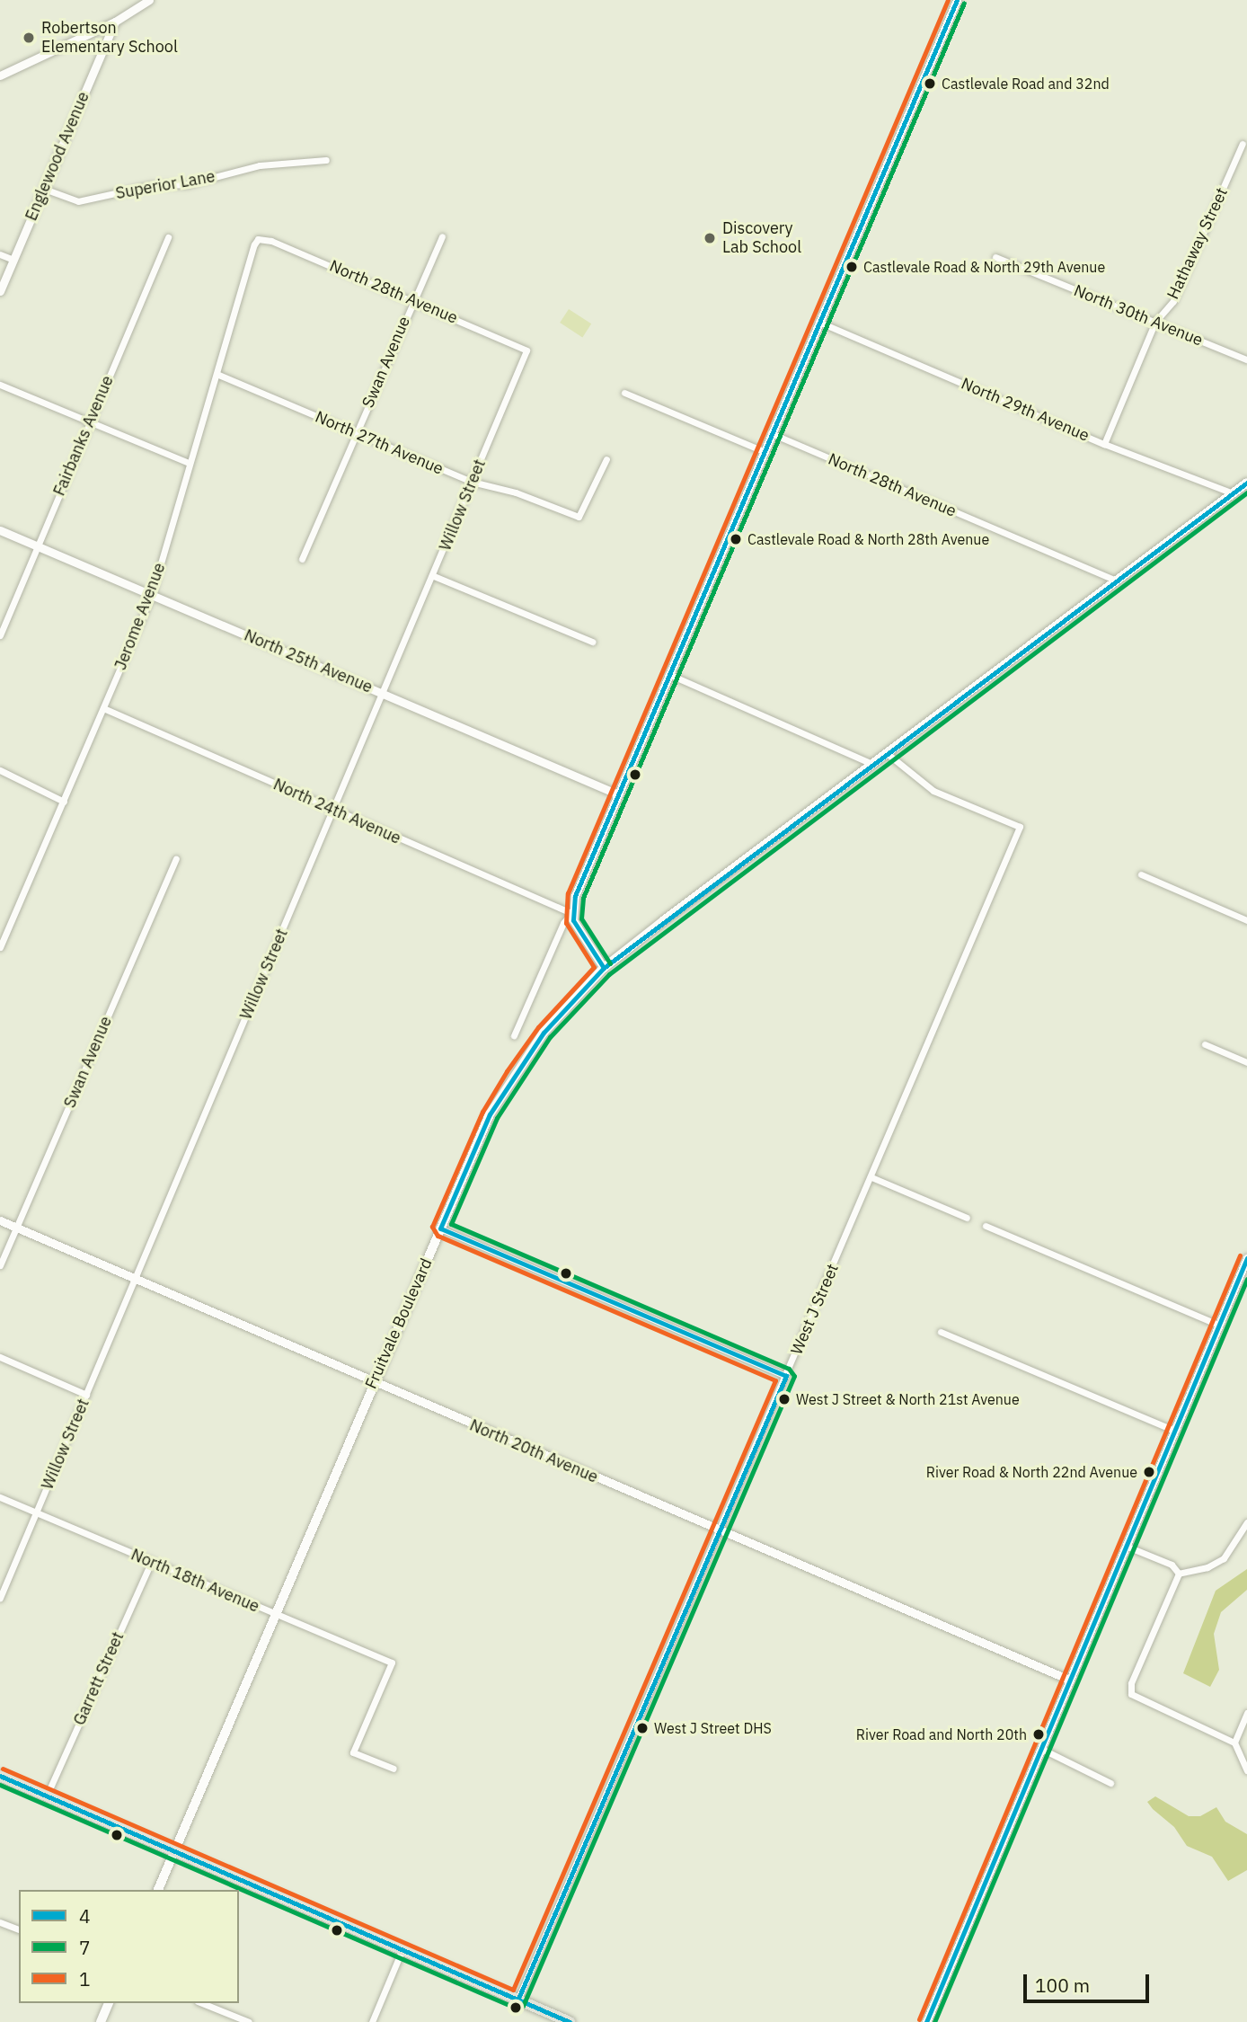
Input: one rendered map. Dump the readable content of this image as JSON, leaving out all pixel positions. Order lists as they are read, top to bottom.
{
  "streets": {
    "main road": ["Fruitvale Boulevard"],
    "street": [
      "Englewood Avenue",
      "Superior Lane",
      "Hathaway Street",
      "North 28th Avenue",
      "North 30th Avenue",
      "Swan Avenue",
      "North 29th Avenue",
      "Fairbanks Avenue",
      "North 27th Avenue",
      "Willow Street",
      "Jerome Avenue",
      "North 25th Avenue",
      "North 24th Avenue",
      "West J Street",
      "North 20th Avenue",
      "North 18th Avenue",
      "Garrett Street"
    ]
  },
  "crossings": [
    ["Englewood Avenue", "Superior Lane"],
    ["Hathaway Street", "North 30th Avenue"],
    ["Hathaway Street", "North 29th Avenue"],
    ["North 28th Avenue", "Swan Avenue"],
    ["North 28th Avenue", "Willow Street"],
    ["North 28th Avenue", "Jerome Avenue"],
    ["North 28th Avenue", "Fruitvale Boulevard"],
    ["Swan Avenue", "North 27th Avenue"],
    ["Swan Avenue", "North 20th Avenue"],
    ["North 29th Avenue", "Fruitvale Boulevard"],
    ["Fairbanks Avenue", "North 25th Avenue"],
    ["North 27th Avenue", "Willow Street"],
    ["North 27th Avenue", "Jerome Avenue"],
    ["Willow Street", "North 25th Avenue"],
    ["Willow Street", "North 24th Avenue"],
    ["Willow Street", "North 20th Avenue"],
    ["Willow Street", "North 18th Avenue"],
    ["Jerome Avenue", "North 25th Avenue"],
    ["Jerome Avenue", "North 24th Avenue"],
    ["West J Street", "Fruitvale Boulevard"],
    ["West J Street", "North 20th Avenue"],
    ["Fruitvale Boulevard", "North 20th Avenue"],
    ["Fruitvale Boulevard", "North 18th Avenue"],
    ["North 18th Avenue", "Garrett Street"]
  ],
  "places": [
    "Robertson Elementary School",
    "Castlevale Road and 32nd",
    "Discovery Lab School",
    "Castlevale Road & North 29th Avenue",
    "Castlevale Road & North 28th Avenue",
    "West J Street & North 21st Avenue",
    "River Road & North 22nd Avenue",
    "West J Street DHS",
    "River Road and North 20th"
  ],
  "lines": ["transit line 4", "transit line 1", "transit line 7"],
  "legend": ["4", "7", "1"],
  "scale_bar": "100 m"
}
